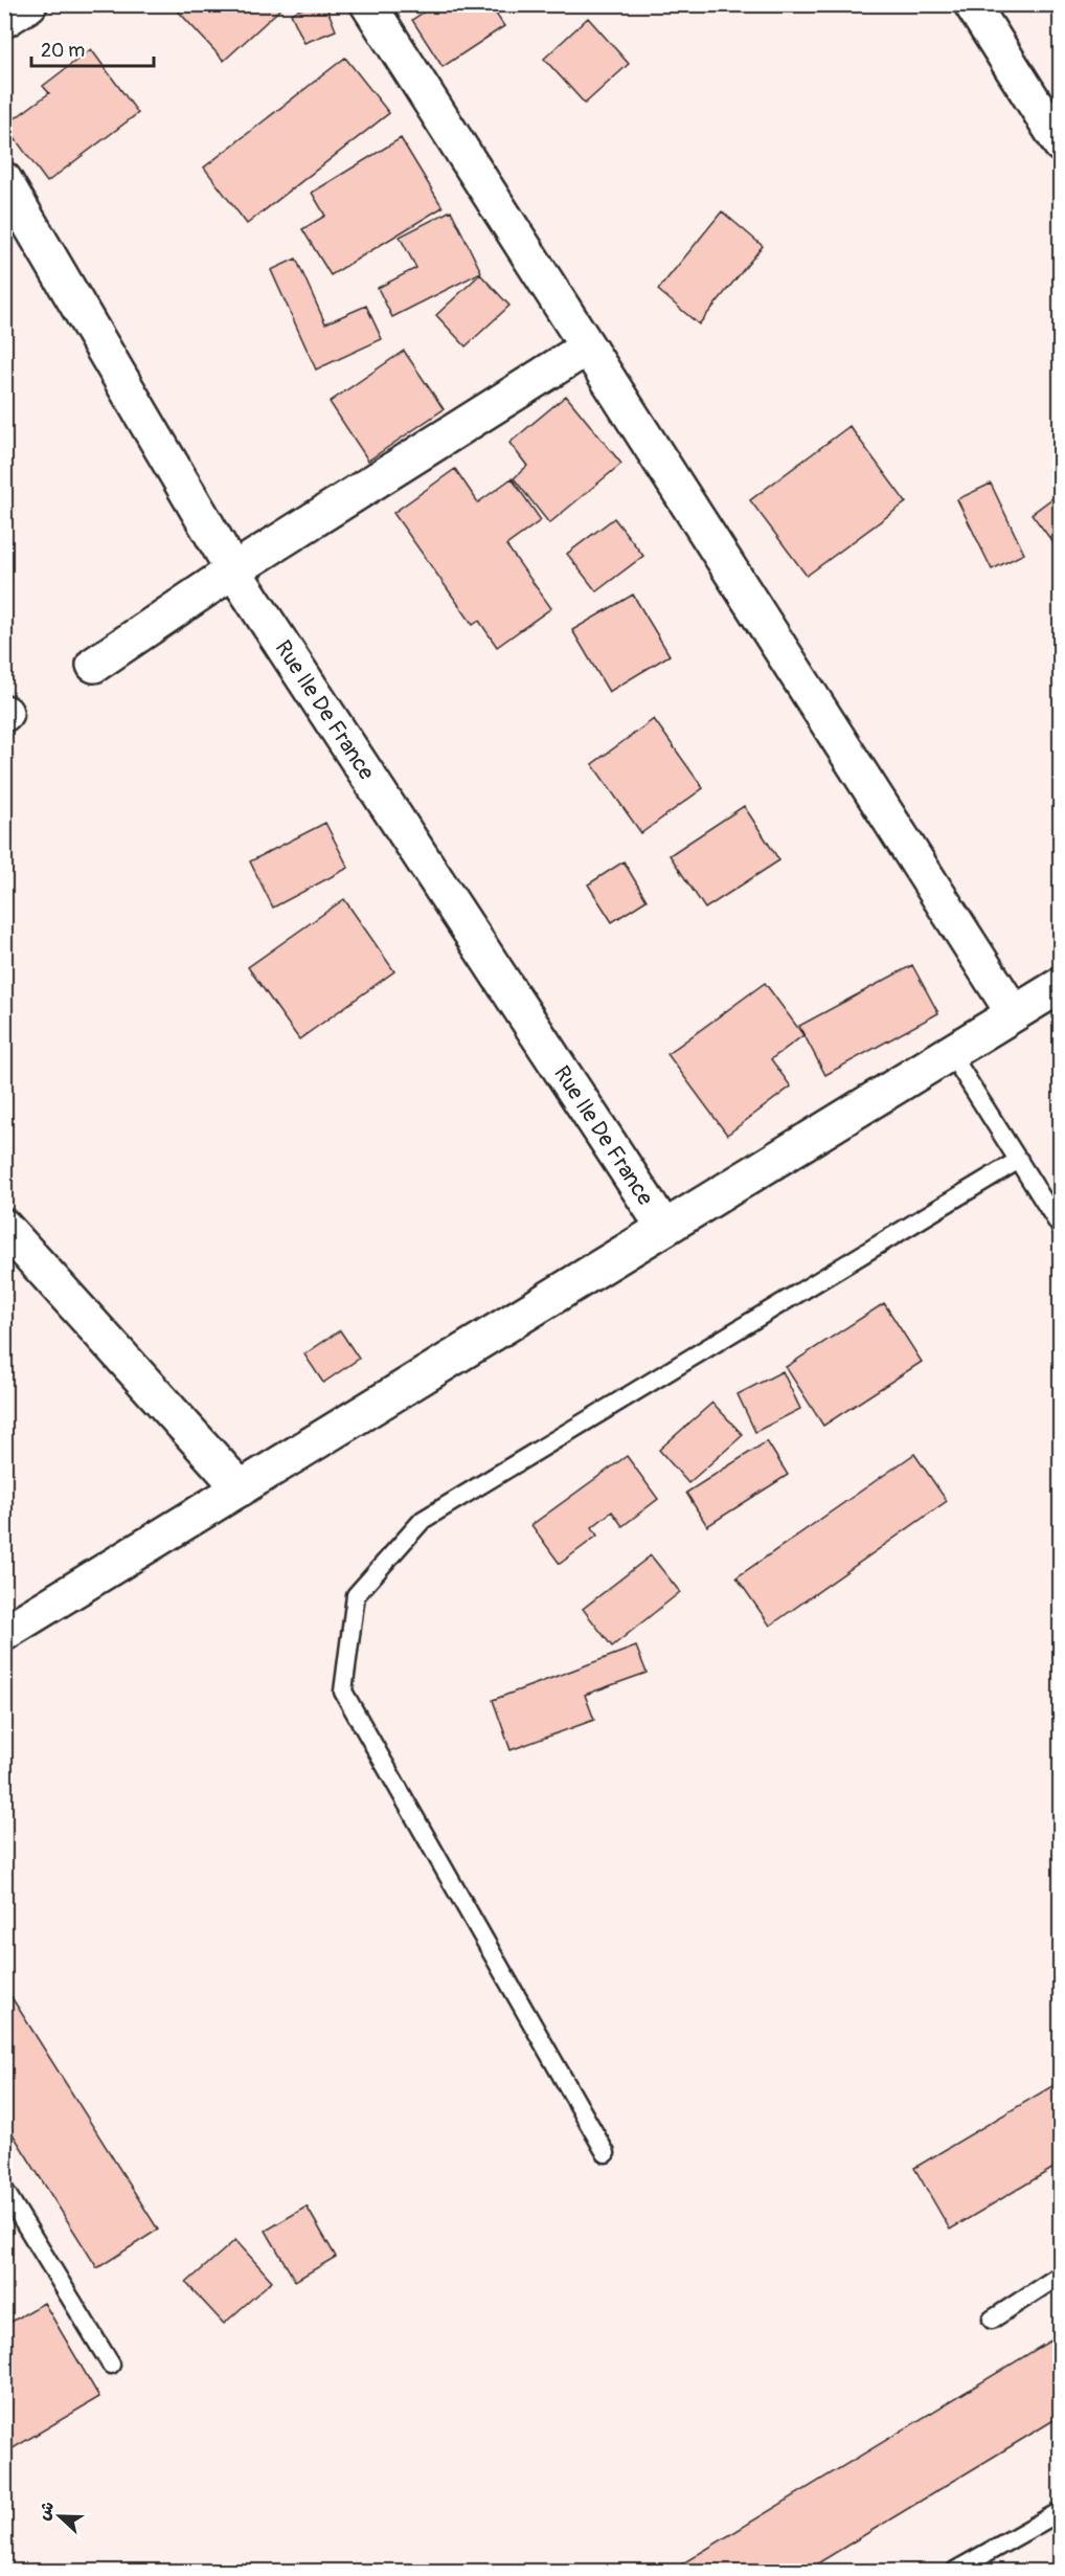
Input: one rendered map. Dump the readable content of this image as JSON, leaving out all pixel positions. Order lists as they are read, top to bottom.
{
  "streets": {
    "street": ["Rue Ile De France"]
  },
  "scale_bar": "20 m",
  "north": "left"
}
